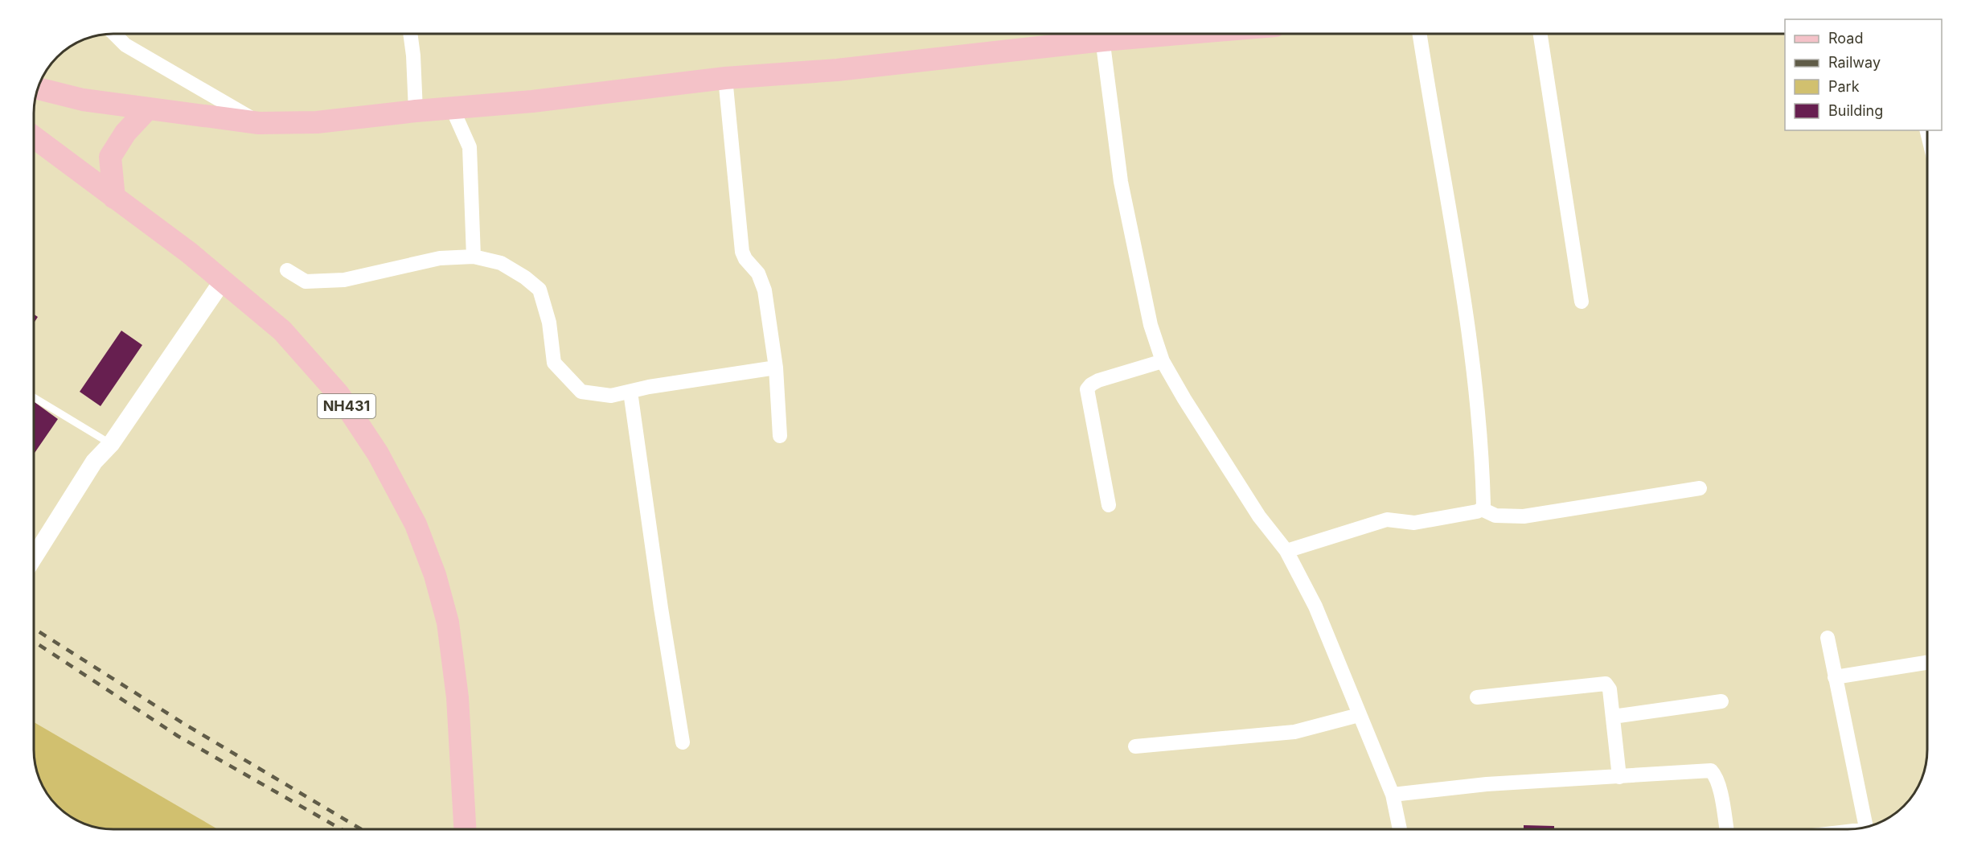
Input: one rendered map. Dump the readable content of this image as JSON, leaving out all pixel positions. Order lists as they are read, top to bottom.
{
  "streets": {
    "main road": ["NH431"]
  },
  "legend": [
    "Road",
    "Railway",
    "Park",
    "Building"
  ]
}
